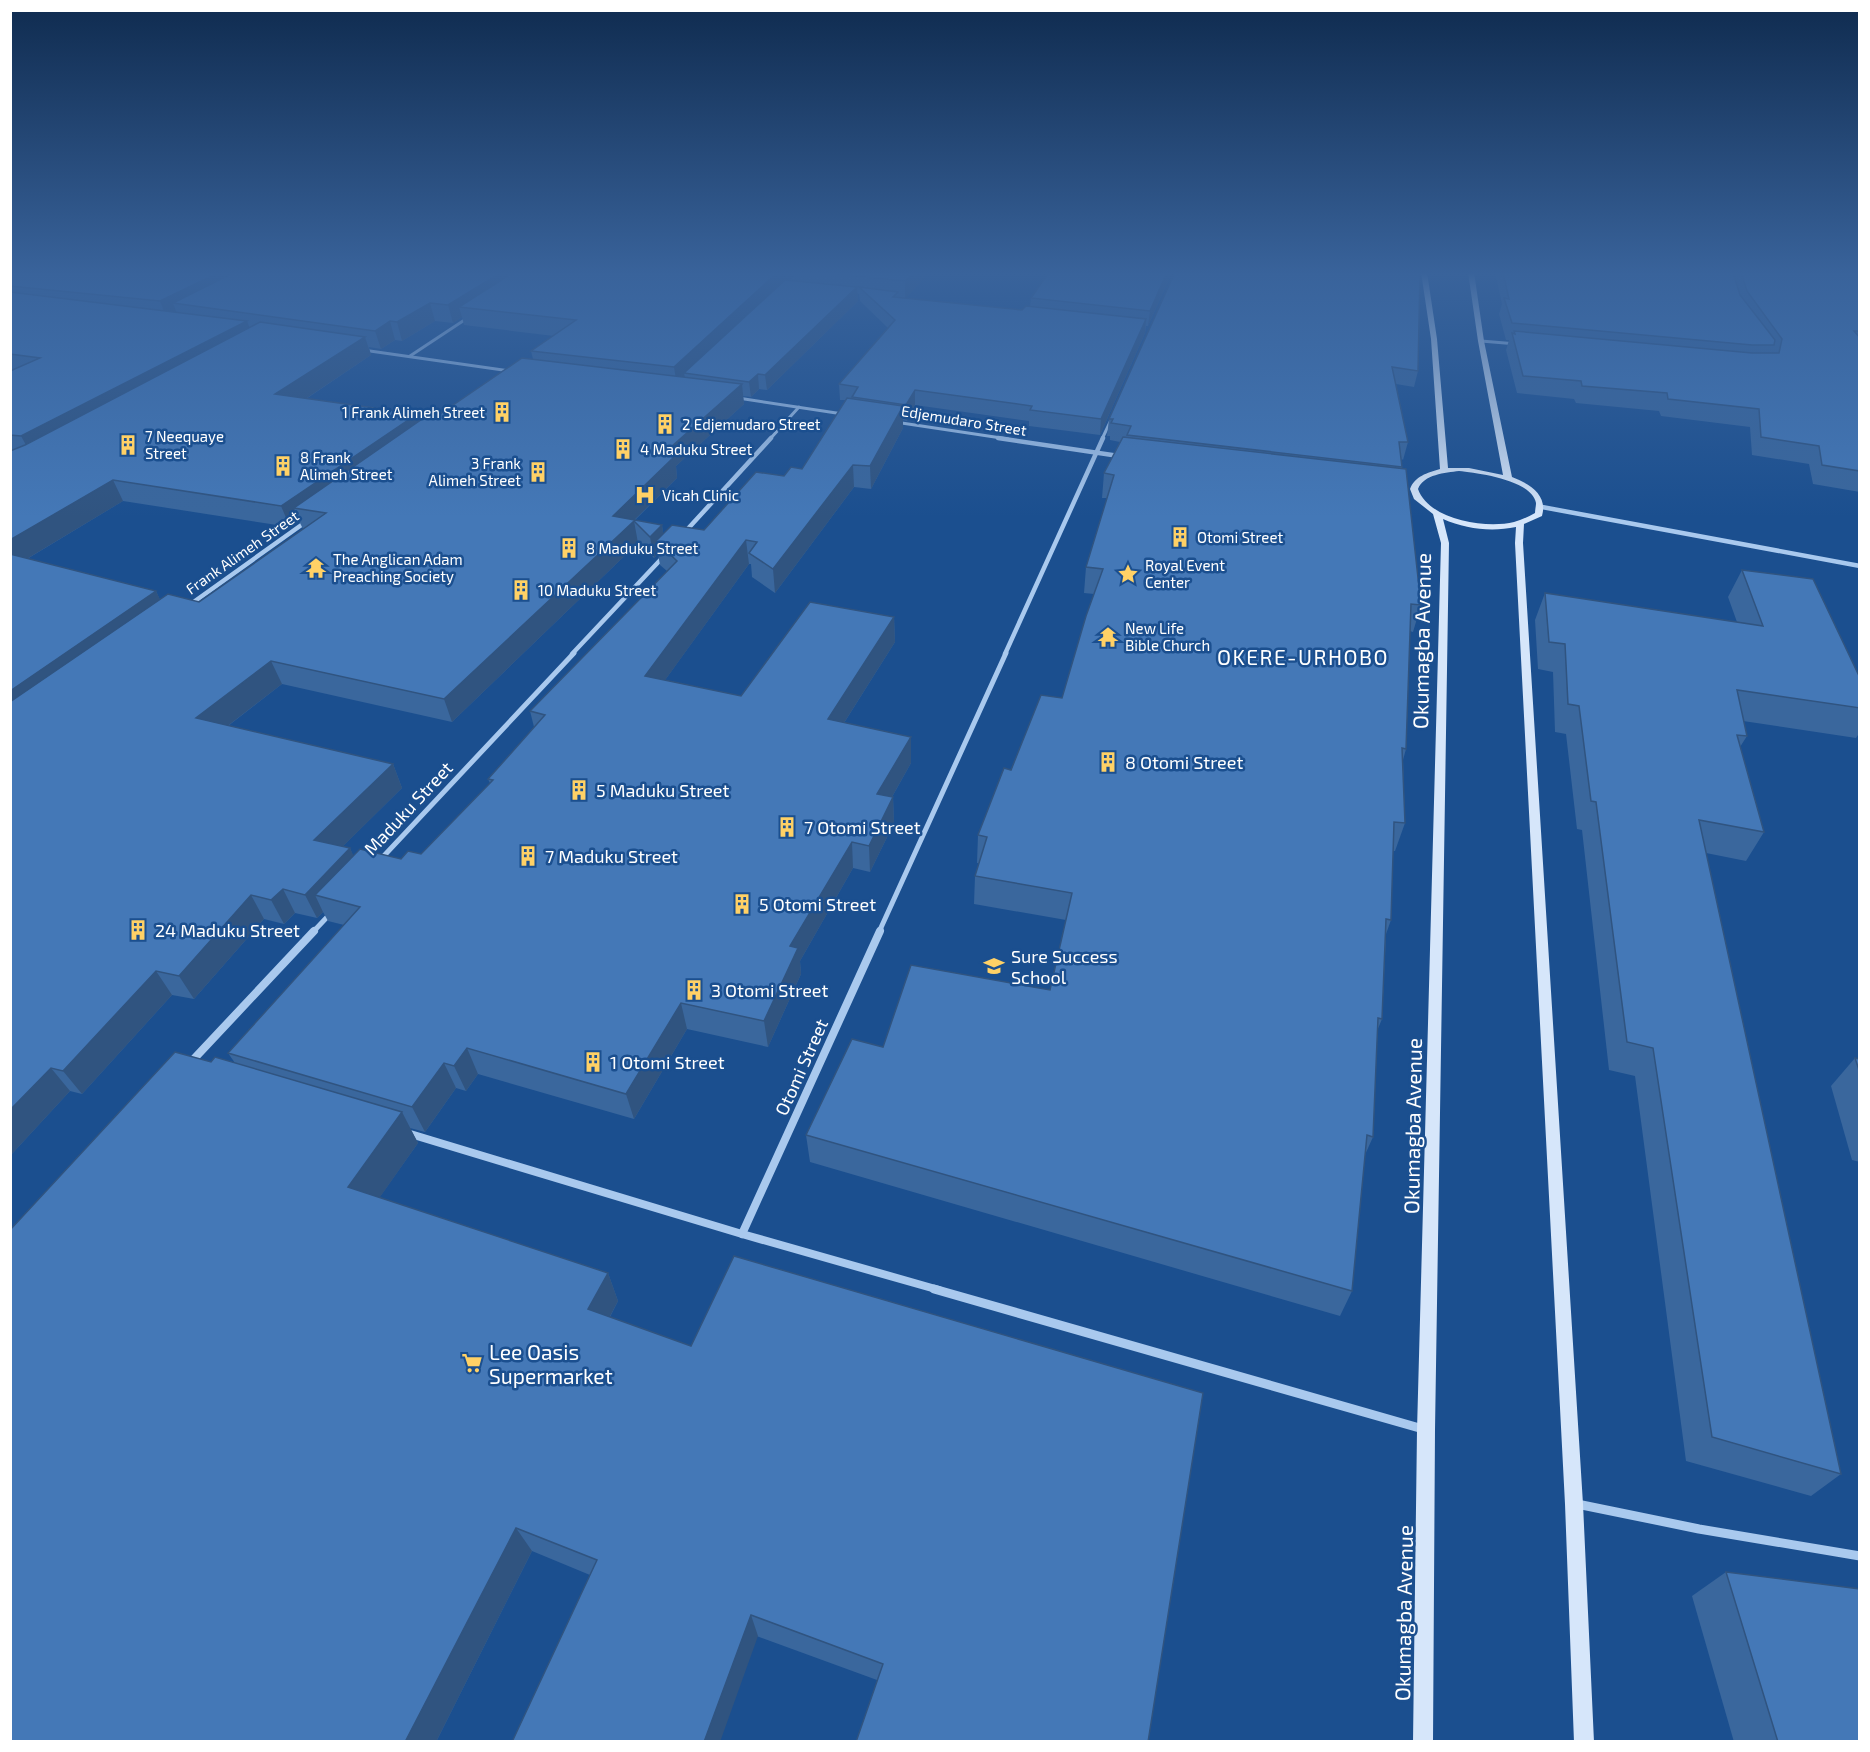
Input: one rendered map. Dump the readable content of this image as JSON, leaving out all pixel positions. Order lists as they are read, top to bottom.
{
  "streets": {
    "main road": ["Okumagba Avenue"],
    "street": [
      "Edjemudaro Street",
      "Frank Alimeh Street",
      "Maduku Street",
      "Otomi Street"
    ]
  },
  "crossings": [
    ["Edjemudaro Street", "Otomi Street"]
  ],
  "districts": ["OKERE-URHOBO"],
  "places": {
    "building": [
      "1 Frank Alimeh Street",
      "2 Edjemudaro Street",
      "7 Neequaye Street",
      "4 Maduku Street",
      "8 Frank Alimeh Street",
      "3 Frank Alimeh Street",
      "Otomi Street",
      "8 Maduku Street",
      "10 Maduku Street",
      "8 Otomi Street",
      "5 Maduku Street",
      "7 Otomi Street",
      "7 Maduku Street",
      "5 Otomi Street",
      "24 Maduku Street",
      "3 Otomi Street",
      "1 Otomi Street"
    ],
    "hospital": ["Vicah Clinic"],
    "temple": ["The Anglican Adam Preaching Society", "New Life Bible Church"],
    "place": ["Royal Event Center"],
    "school or university": ["Sure Success School"],
    "supermarket": ["Lee Oasis Supermarket"]
  }
}
